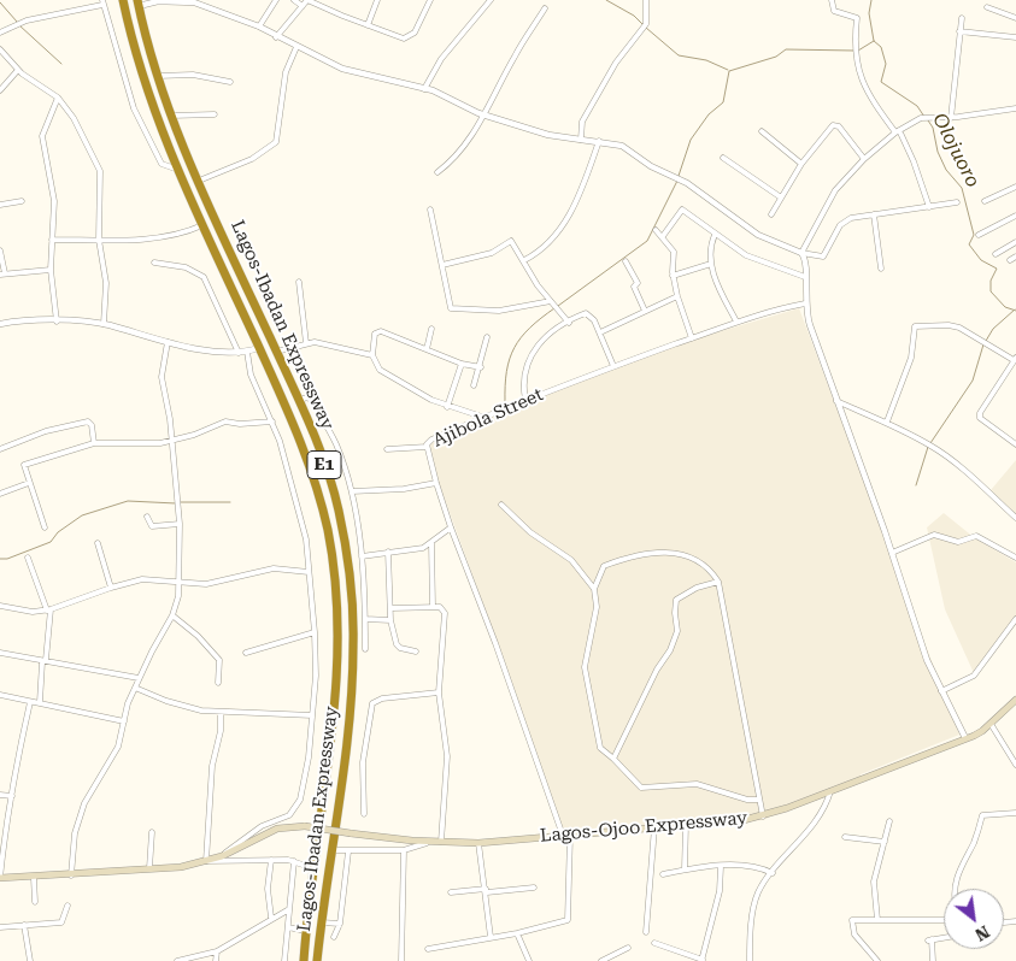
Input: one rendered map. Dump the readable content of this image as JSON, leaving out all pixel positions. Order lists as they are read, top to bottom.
{
  "streets": {
    "highway": ["Lagos-Ibadan Expressway", "E1"],
    "main road": ["Lagos-Ojoo Expressway"],
    "street": ["Ajibola Street"]
  },
  "crossings": [
    ["Ajibola Street", "Lagos-Ojoo Expressway"]
  ],
  "water": ["Olojuoro"],
  "north": "bottom right"
}
